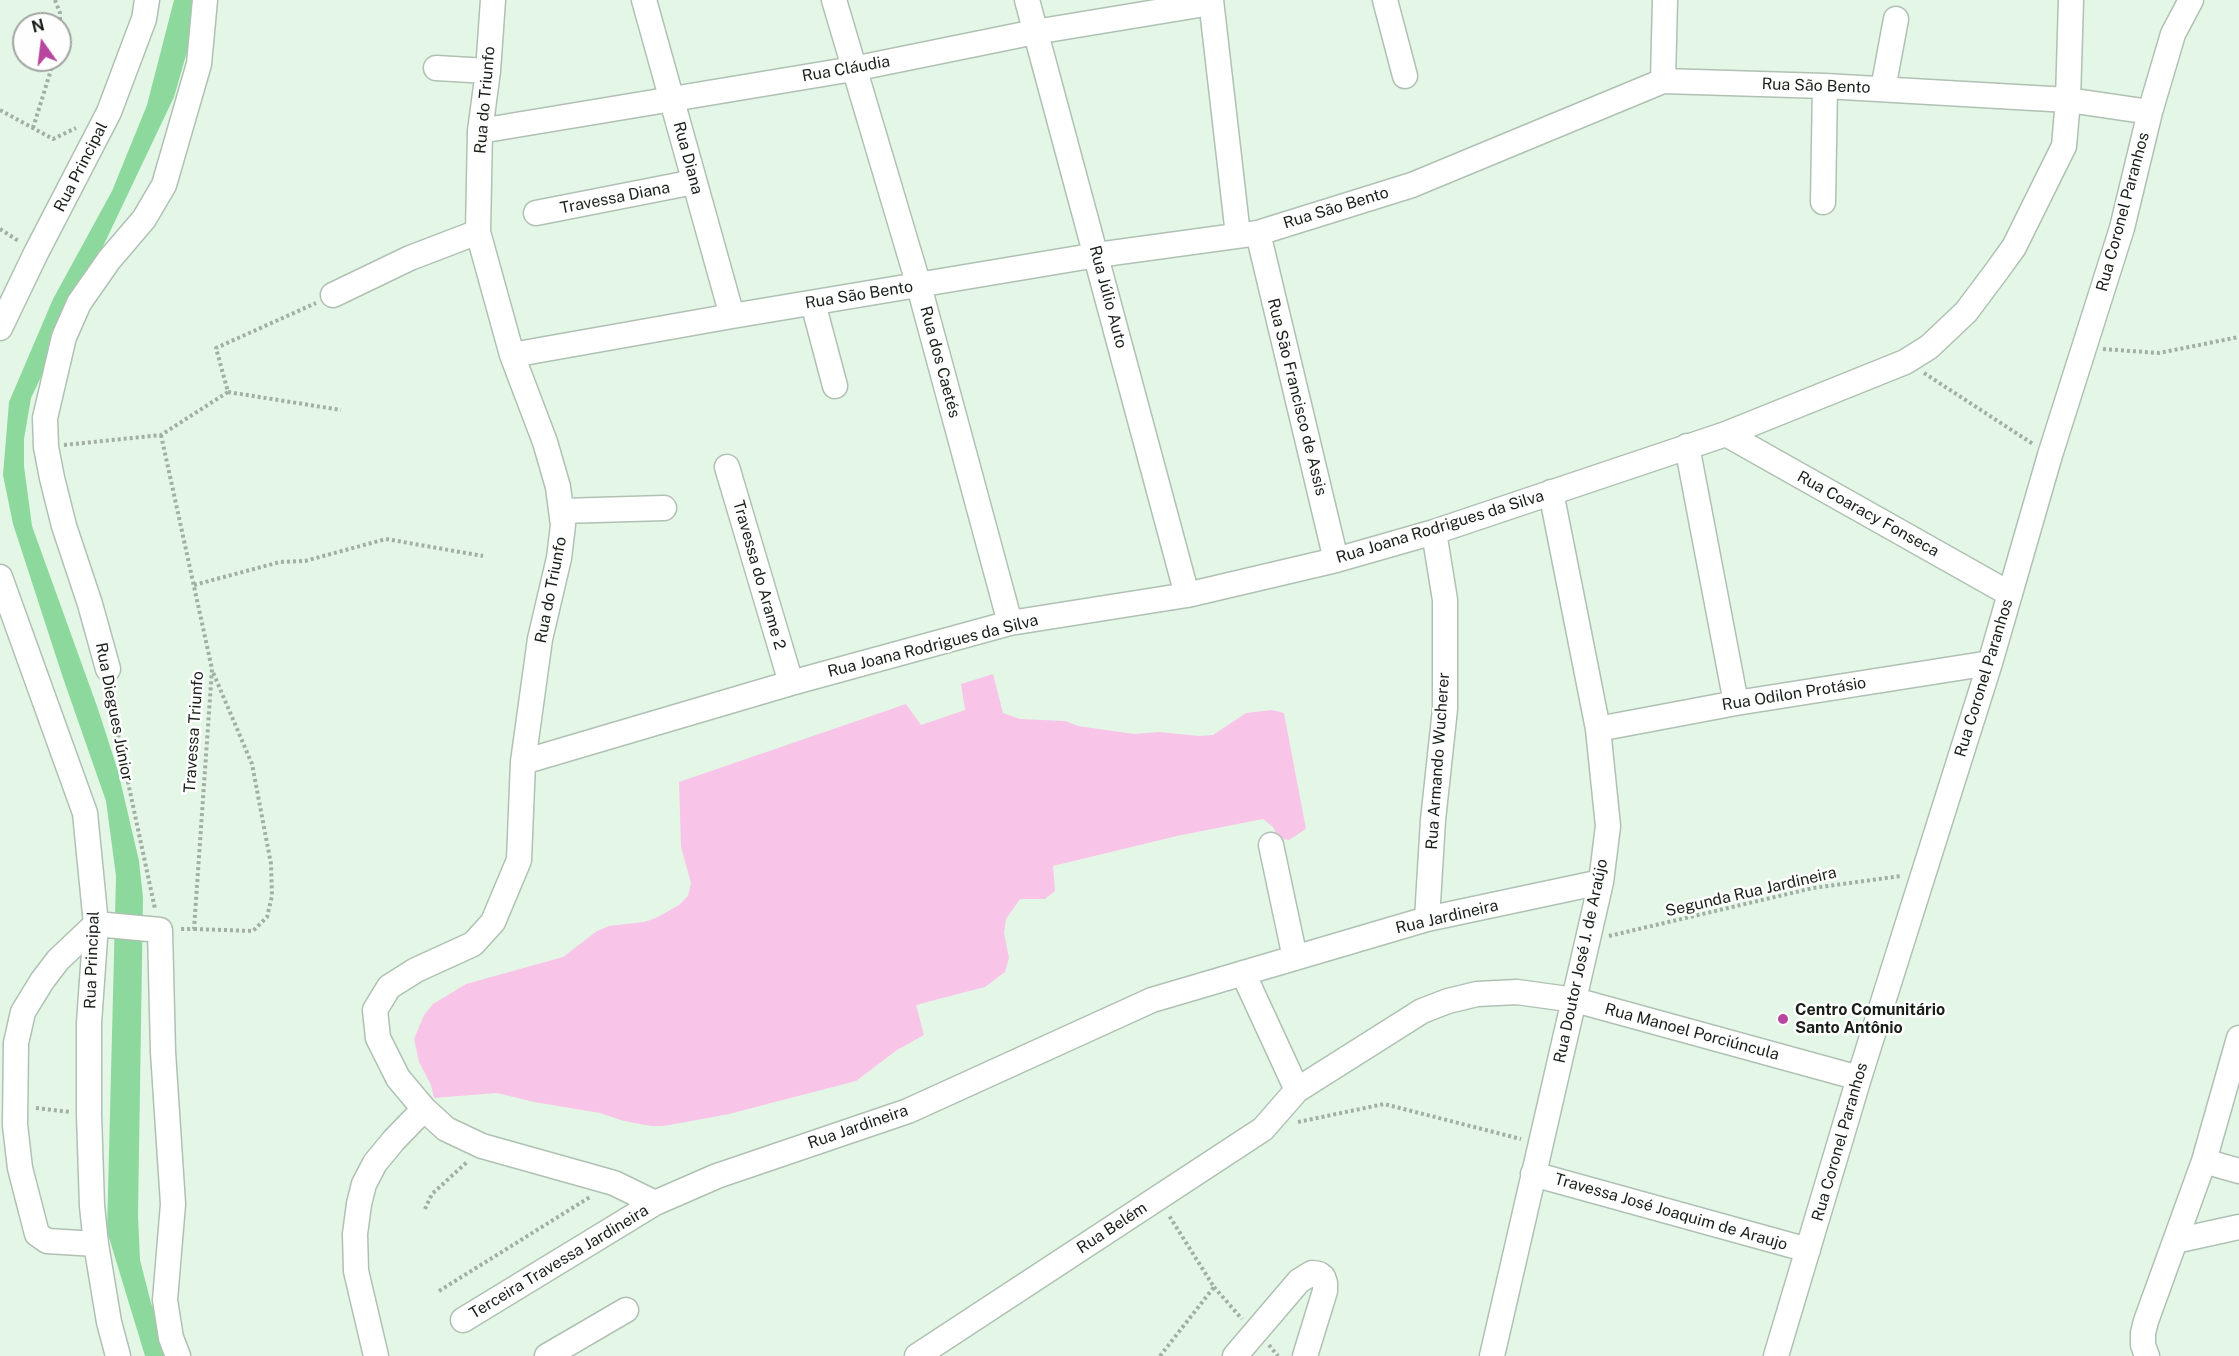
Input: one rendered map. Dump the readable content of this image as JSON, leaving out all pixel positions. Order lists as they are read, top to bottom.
{
  "streets": {
    "street": [
      "Rua Cláudia",
      "Rua São Bento",
      "Rua do Triunfo",
      "Rua Diana",
      "Rua Principal",
      "Travessa Diana",
      "Rua Coronel Paranhos",
      "Rua Júlio Auto",
      "Rua dos Caetés",
      "Rua São Francisco de Assis",
      "Rua Coaracy Fonseca",
      "Rua Joana Rodrigues da Silva",
      "Travessa do Arame 2",
      "Rua Odilon Protásio",
      "Rua Diegues Júnior",
      "Rua Armando Wucherer",
      "Rua Jardineira",
      "Rua Doutor José J. de Araújo",
      "Rua Manoel Porciúncula",
      "Travessa José Joaquim de Araujo",
      "Rua Belém",
      "Terceira Travessa Jardineira"
    ],
    "path": ["Travessa Triunfo", "Segunda Rua Jardineira"]
  },
  "crossings": [
    ["Rua Cláudia", "Rua do Triunfo"],
    ["Rua Cláudia", "Rua Diana"],
    ["Rua Cláudia", "Rua Júlio Auto"],
    ["Rua Cláudia", "Rua dos Caetés"],
    ["Rua Cláudia", "Rua São Francisco de Assis"],
    ["Rua São Bento", "Rua do Triunfo"],
    ["Rua São Bento", "Rua Diana"],
    ["Rua São Bento", "Rua Coronel Paranhos"],
    ["Rua São Bento", "Rua Júlio Auto"],
    ["Rua São Bento", "Rua dos Caetés"],
    ["Rua São Bento", "Rua São Francisco de Assis"],
    ["Rua São Bento", "Rua Joana Rodrigues da Silva"],
    ["Rua do Triunfo", "Rua Joana Rodrigues da Silva"],
    ["Rua Diana", "Travessa Diana"],
    ["Rua Coronel Paranhos", "Rua Coaracy Fonseca"],
    ["Rua Coronel Paranhos", "Rua Odilon Protásio"],
    ["Rua Coronel Paranhos", "Segunda Rua Jardineira"],
    ["Rua Coronel Paranhos", "Rua Manoel Porciúncula"],
    ["Rua Coronel Paranhos", "Travessa José Joaquim de Araujo"],
    ["Rua Júlio Auto", "Rua Joana Rodrigues da Silva"],
    ["Rua dos Caetés", "Rua Joana Rodrigues da Silva"],
    ["Rua São Francisco de Assis", "Rua Joana Rodrigues da Silva"],
    ["Rua Coaracy Fonseca", "Rua Joana Rodrigues da Silva"],
    ["Rua Joana Rodrigues da Silva", "Travessa do Arame 2"],
    ["Rua Joana Rodrigues da Silva", "Rua Armando Wucherer"],
    ["Rua Joana Rodrigues da Silva", "Rua Doutor José J. de Araújo"],
    ["Rua Odilon Protásio", "Rua Doutor José J. de Araújo"],
    ["Rua Armando Wucherer", "Rua Jardineira"],
    ["Segunda Rua Jardineira", "Rua Doutor José J. de Araújo"],
    ["Rua Jardineira", "Rua Doutor José J. de Araújo"],
    ["Rua Jardineira", "Terceira Travessa Jardineira"],
    ["Rua Doutor José J. de Araújo", "Rua Manoel Porciúncula"],
    ["Rua Doutor José J. de Araújo", "Travessa José Joaquim de Araujo"],
    ["Rua Manoel Porciúncula", "Rua Belém"]
  ],
  "places": ["Centro Comunitário Santo Antônio"],
  "north": "top"
}
